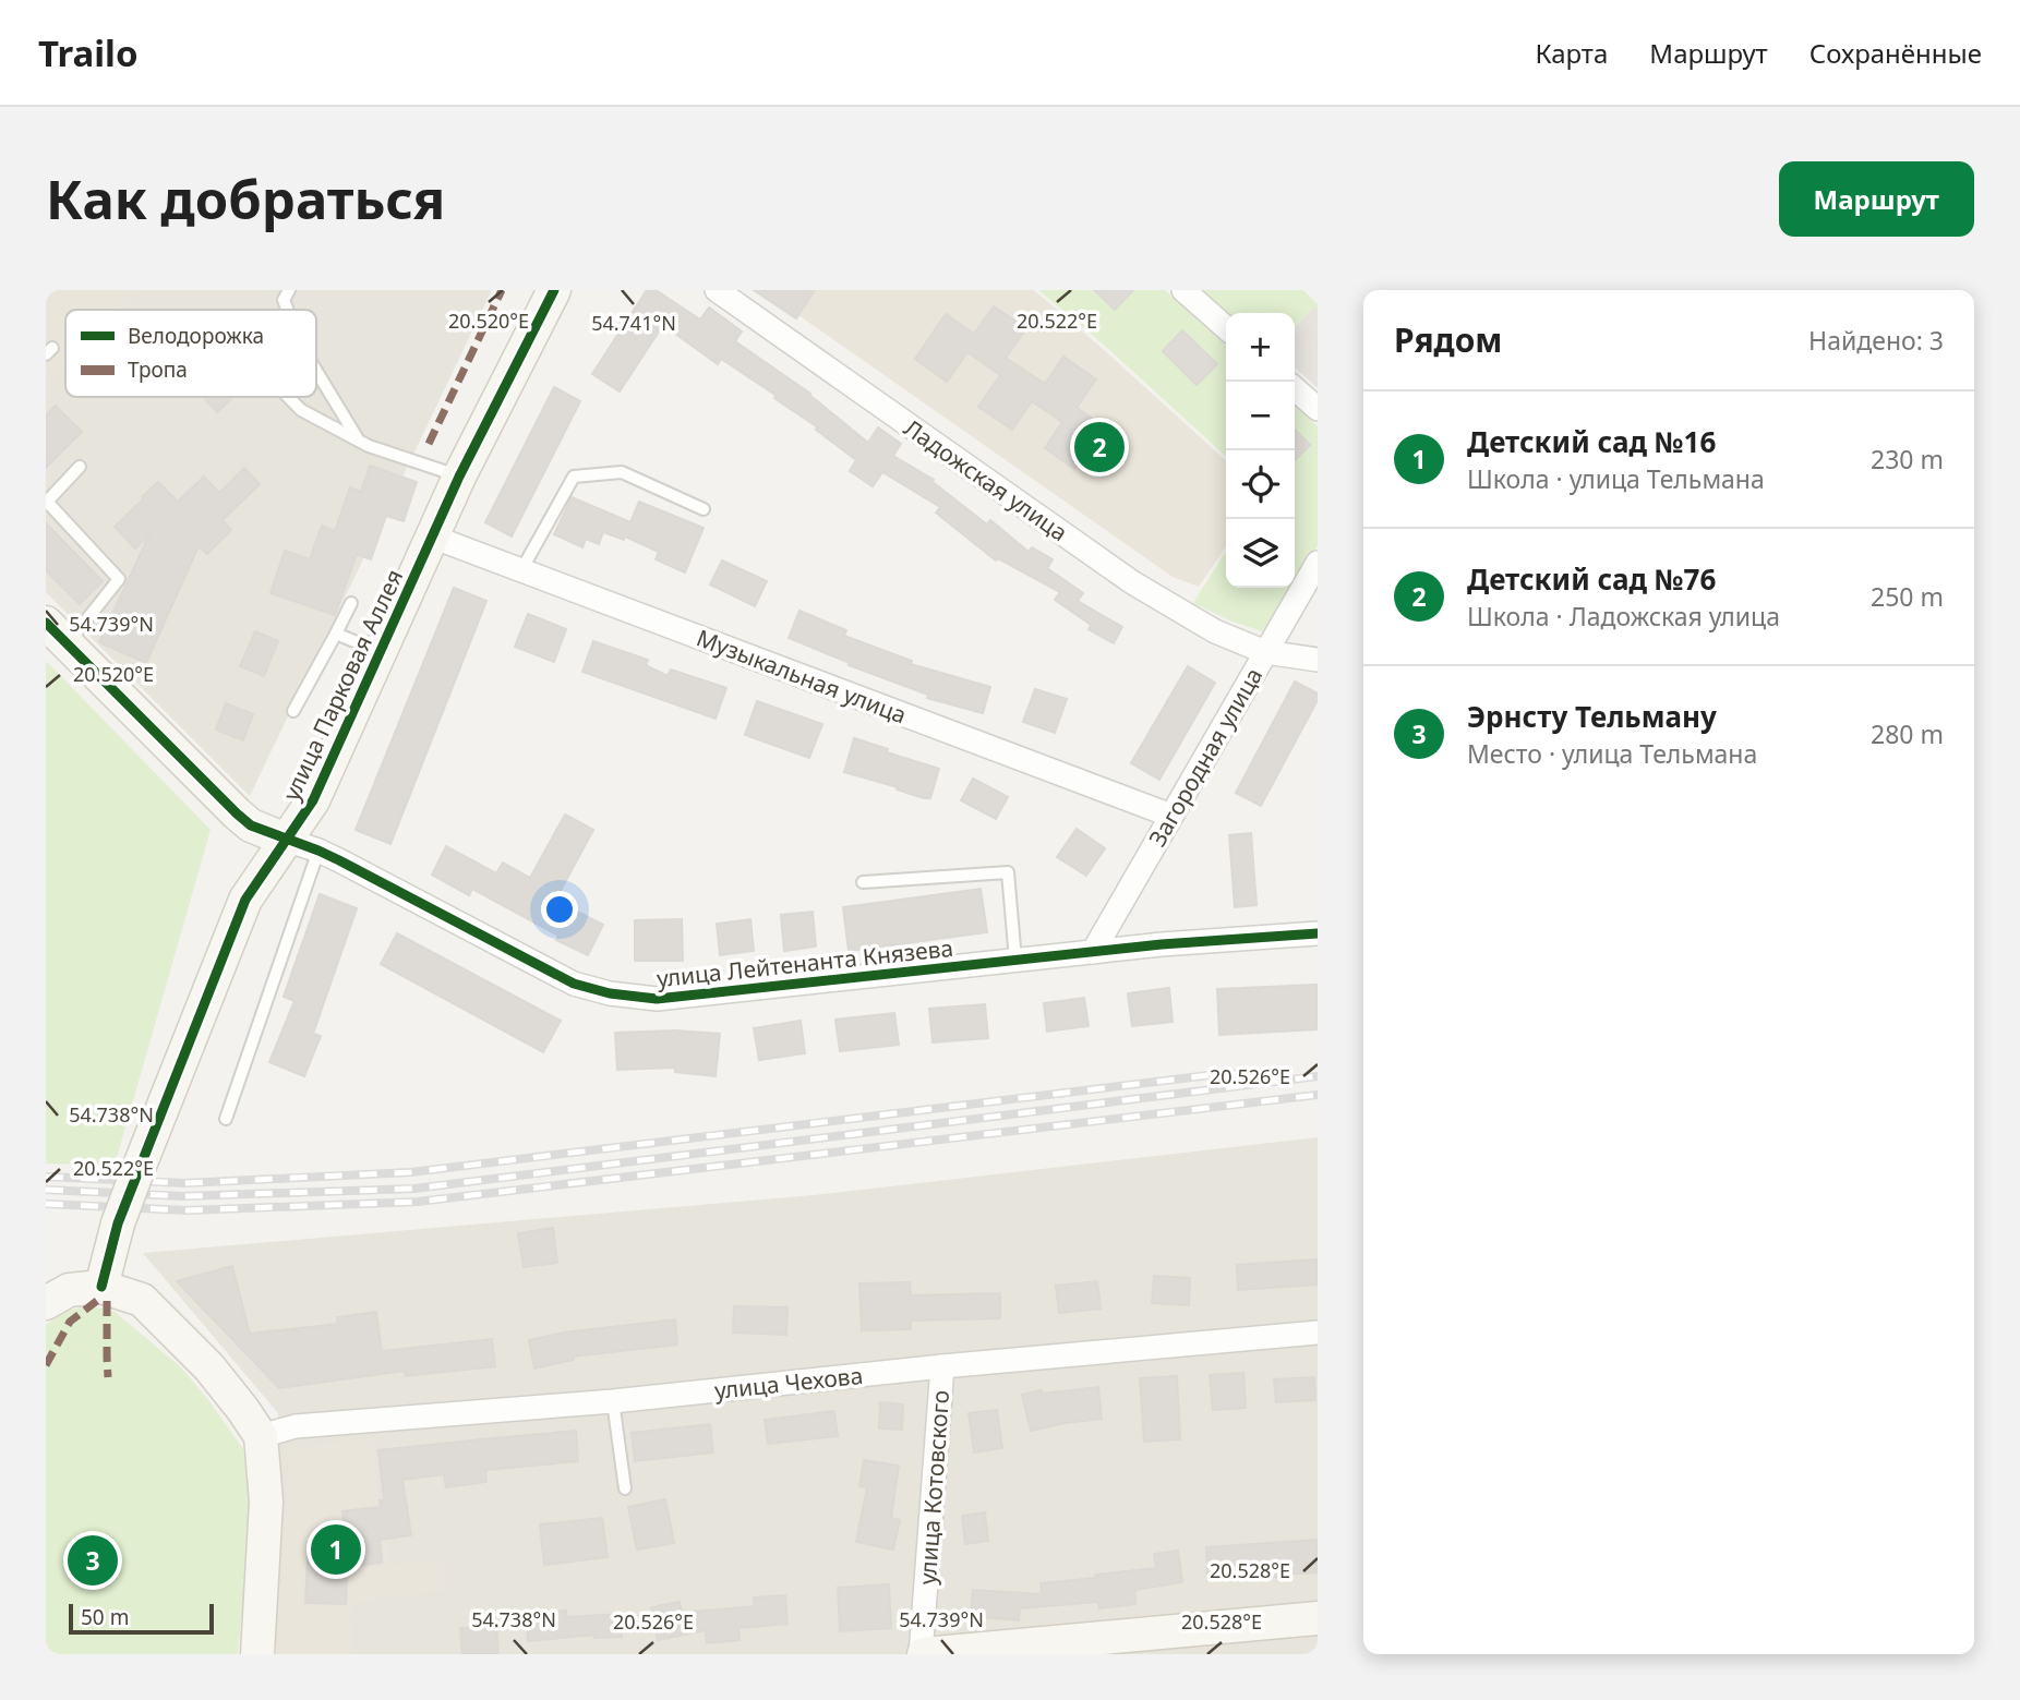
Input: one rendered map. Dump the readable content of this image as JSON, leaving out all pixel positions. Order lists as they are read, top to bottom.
{
  "streets": {
    "street": [
      "Ладожская улица",
      "Музыкальная улица",
      "улица Парковая Аллея",
      "Загородная улица",
      "улица Лейтенанта Князева",
      "улица Чехова",
      "улица Котовского"
    ]
  },
  "crossings": [
    ["Ладожская улица", "Загородная улица"],
    ["Музыкальная улица", "улица Парковая Аллея"],
    ["Музыкальная улица", "Загородная улица"],
    ["улица Парковая Аллея", "улица Лейтенанта Князева"],
    ["Загородная улица", "улица Лейтенанта Князева"],
    ["улица Чехова", "улица Котовского"]
  ],
  "legend": ["Велодорожка", "Тропа"],
  "scale_bar": "50 m",
  "page": {
    "header": "Trailo",
    "nav": ["Карта", "Маршрут", "Сохранённые"],
    "buttons": "Маршрут",
    "title": "Как добраться",
    "heading": ["Рядом", "Найдено: 3"],
    "map_buttons": ["+", "−"],
    "list": [
      {
        "mark": "1",
        "name": "Детский сад №16",
        "note": "Школа · улица Тельмана",
        "value": "230 m"
      },
      {
        "mark": "2",
        "name": "Детский сад №76",
        "note": "Школа · Ладожская улица",
        "value": "250 m"
      },
      {
        "mark": "3",
        "name": "Эрнсту Тельману",
        "note": "Место · улица Тельмана",
        "value": "280 m"
      }
    ],
    "pins": ["2", "1", "3"],
    "scale": "50 m"
  },
  "coordinates": [
    "20.520°E",
    "20.522°E",
    "54.741°N",
    "54.739°N",
    "20.526°E",
    "54.738°N",
    "20.528°E"
  ]
}
